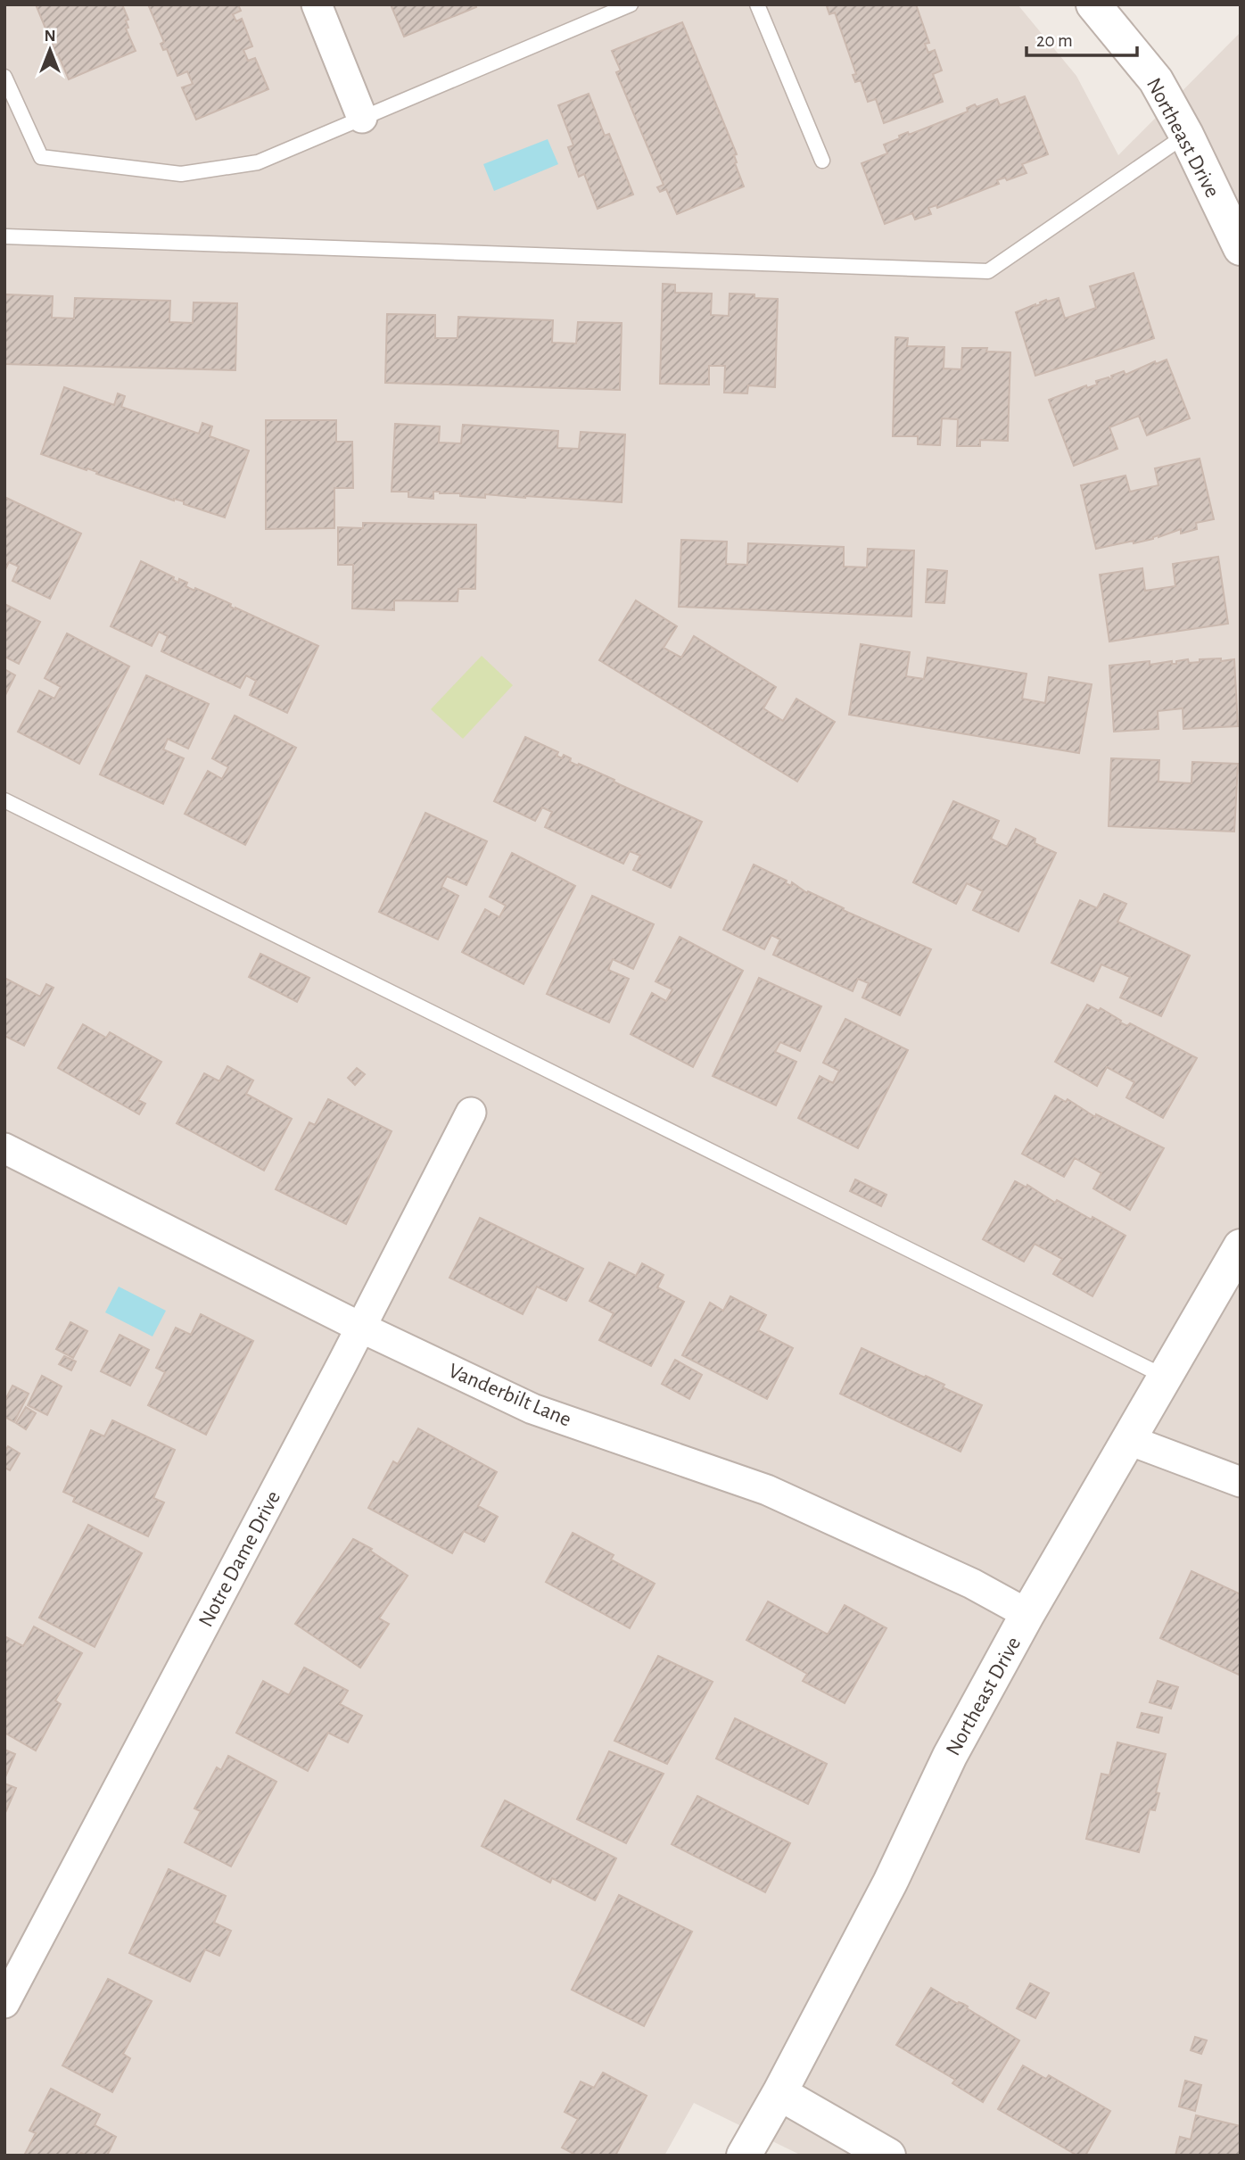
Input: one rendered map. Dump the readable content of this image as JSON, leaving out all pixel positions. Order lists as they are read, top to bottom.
{
  "streets": {
    "street": ["Northeast Drive", "Vanderbilt Lane", "Notre Dame Drive"]
  },
  "crossings": [
    ["Northeast Drive", "Vanderbilt Lane"],
    ["Vanderbilt Lane", "Notre Dame Drive"]
  ],
  "scale_bar": "20 m",
  "north": "top"
}
